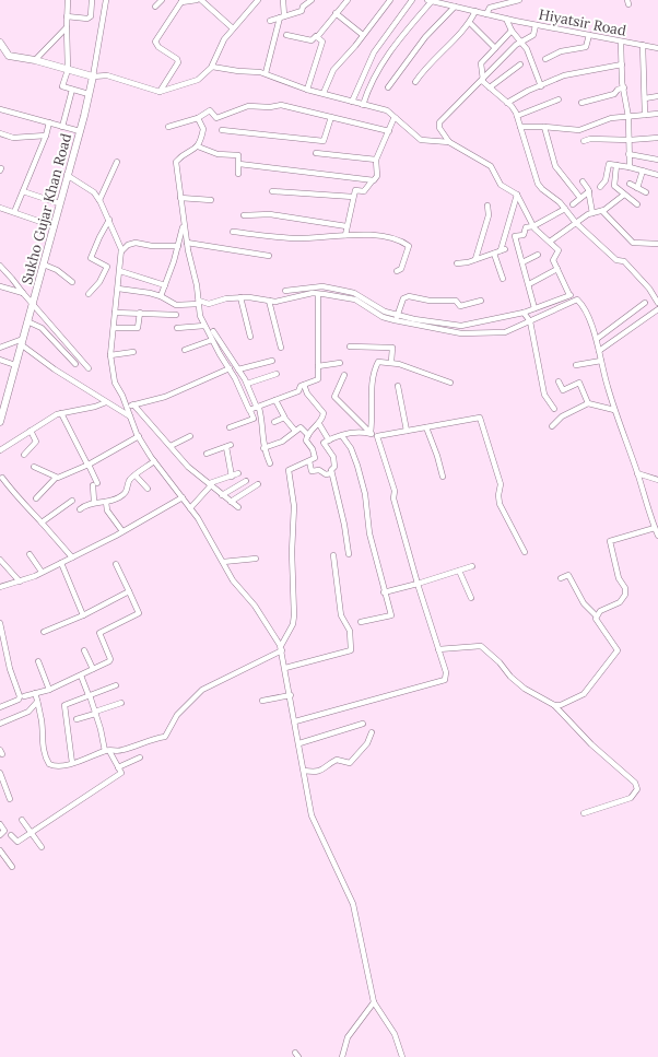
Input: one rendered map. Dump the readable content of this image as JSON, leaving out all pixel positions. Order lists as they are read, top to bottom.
{
  "streets": {
    "main road": ["Sukho Gujar Khan Road"],
    "street": ["Hiyatsir Road"]
  }
}
